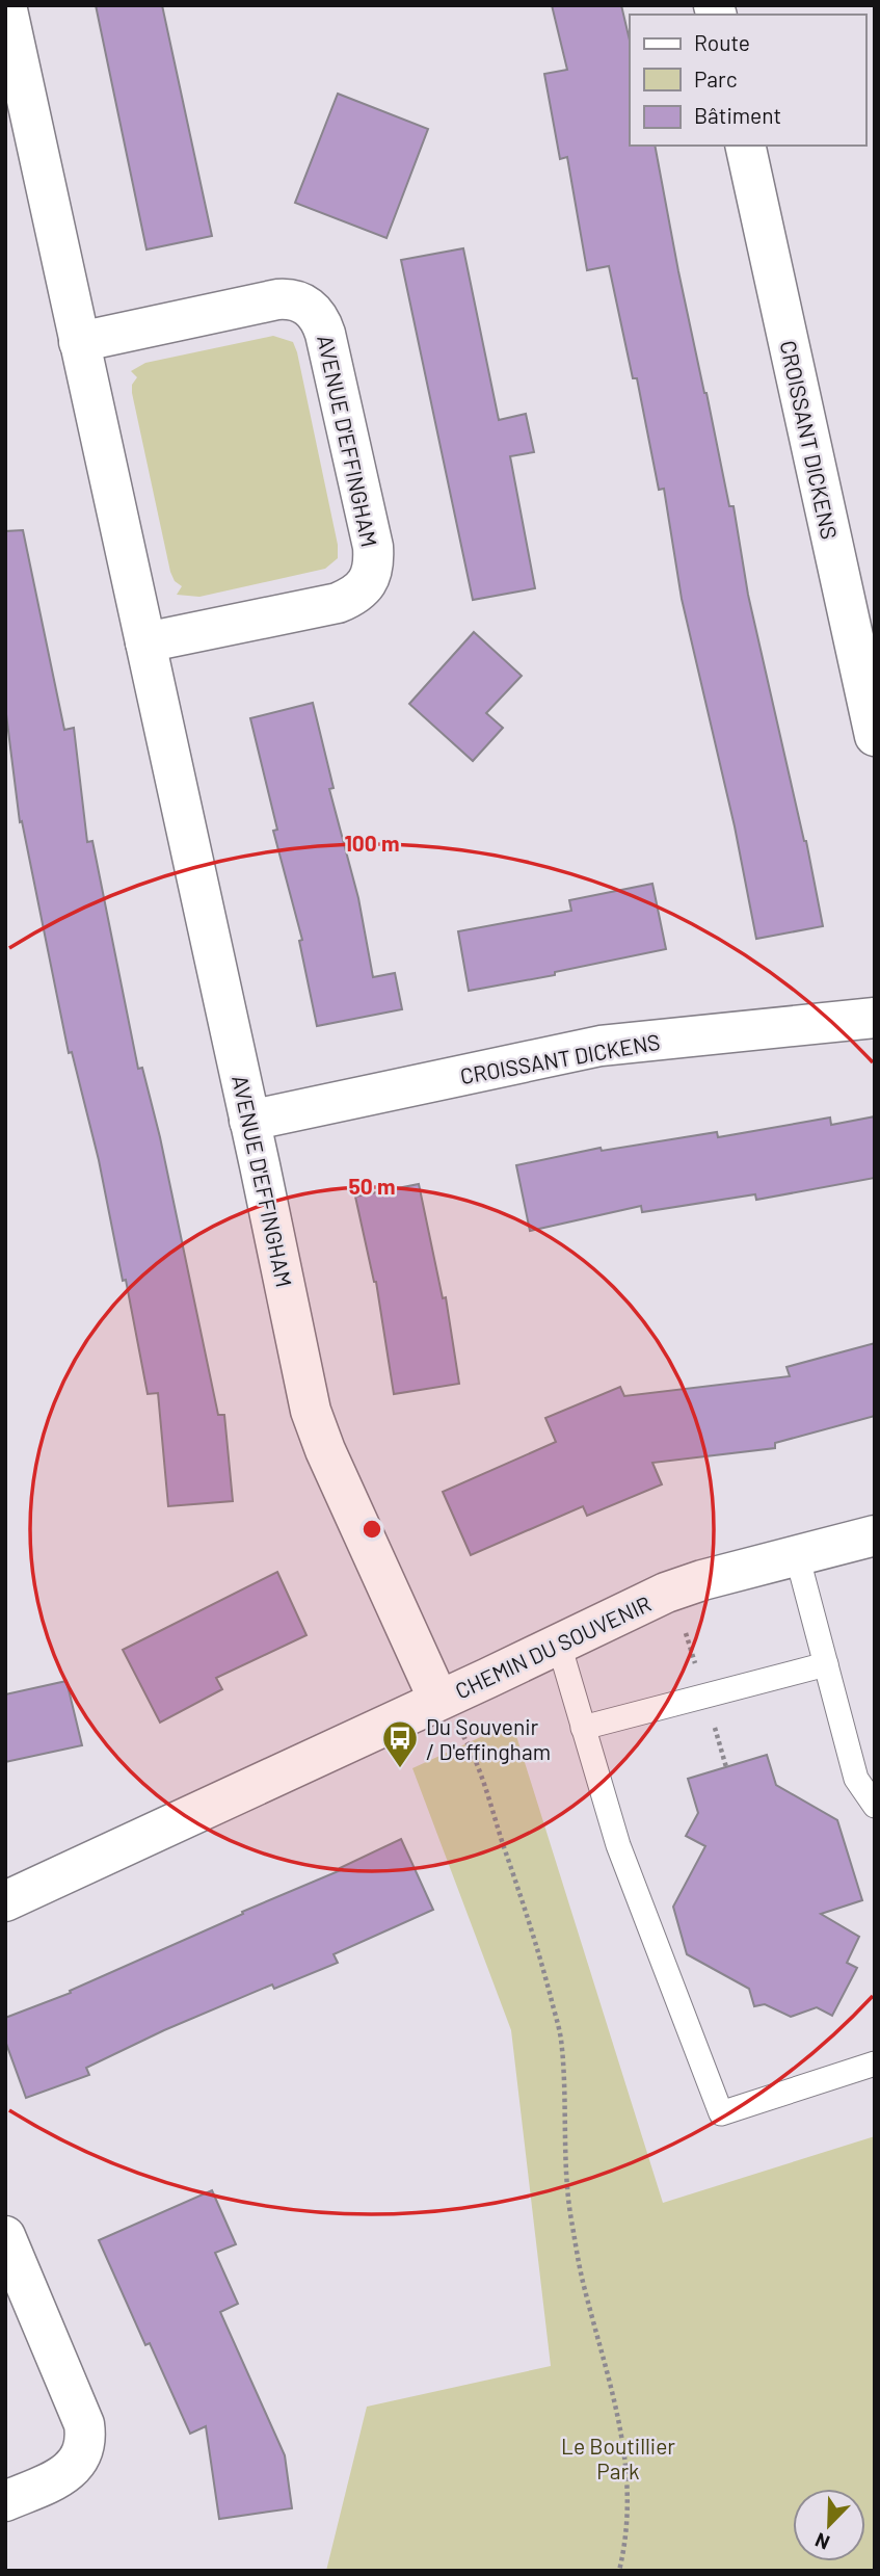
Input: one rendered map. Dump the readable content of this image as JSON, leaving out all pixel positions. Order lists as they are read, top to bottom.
{
  "streets": {
    "street": ["CROISSANT DICKENS", "AVENUE D'EFFINGHAM", "CHEMIN DU SOUVENIR"]
  },
  "crossings": [
    ["CROISSANT DICKENS", "AVENUE D'EFFINGHAM"],
    ["AVENUE D'EFFINGHAM", "CHEMIN DU SOUVENIR"]
  ],
  "parks": ["Le Boutillier Park"],
  "places": {
    "bus stop": ["Du Souvenir / D'effingham"]
  },
  "legend": ["Route", "Parc", "Bâtiment"],
  "north": "bottom left",
  "rings": ["100 m", "50 m"]
}
